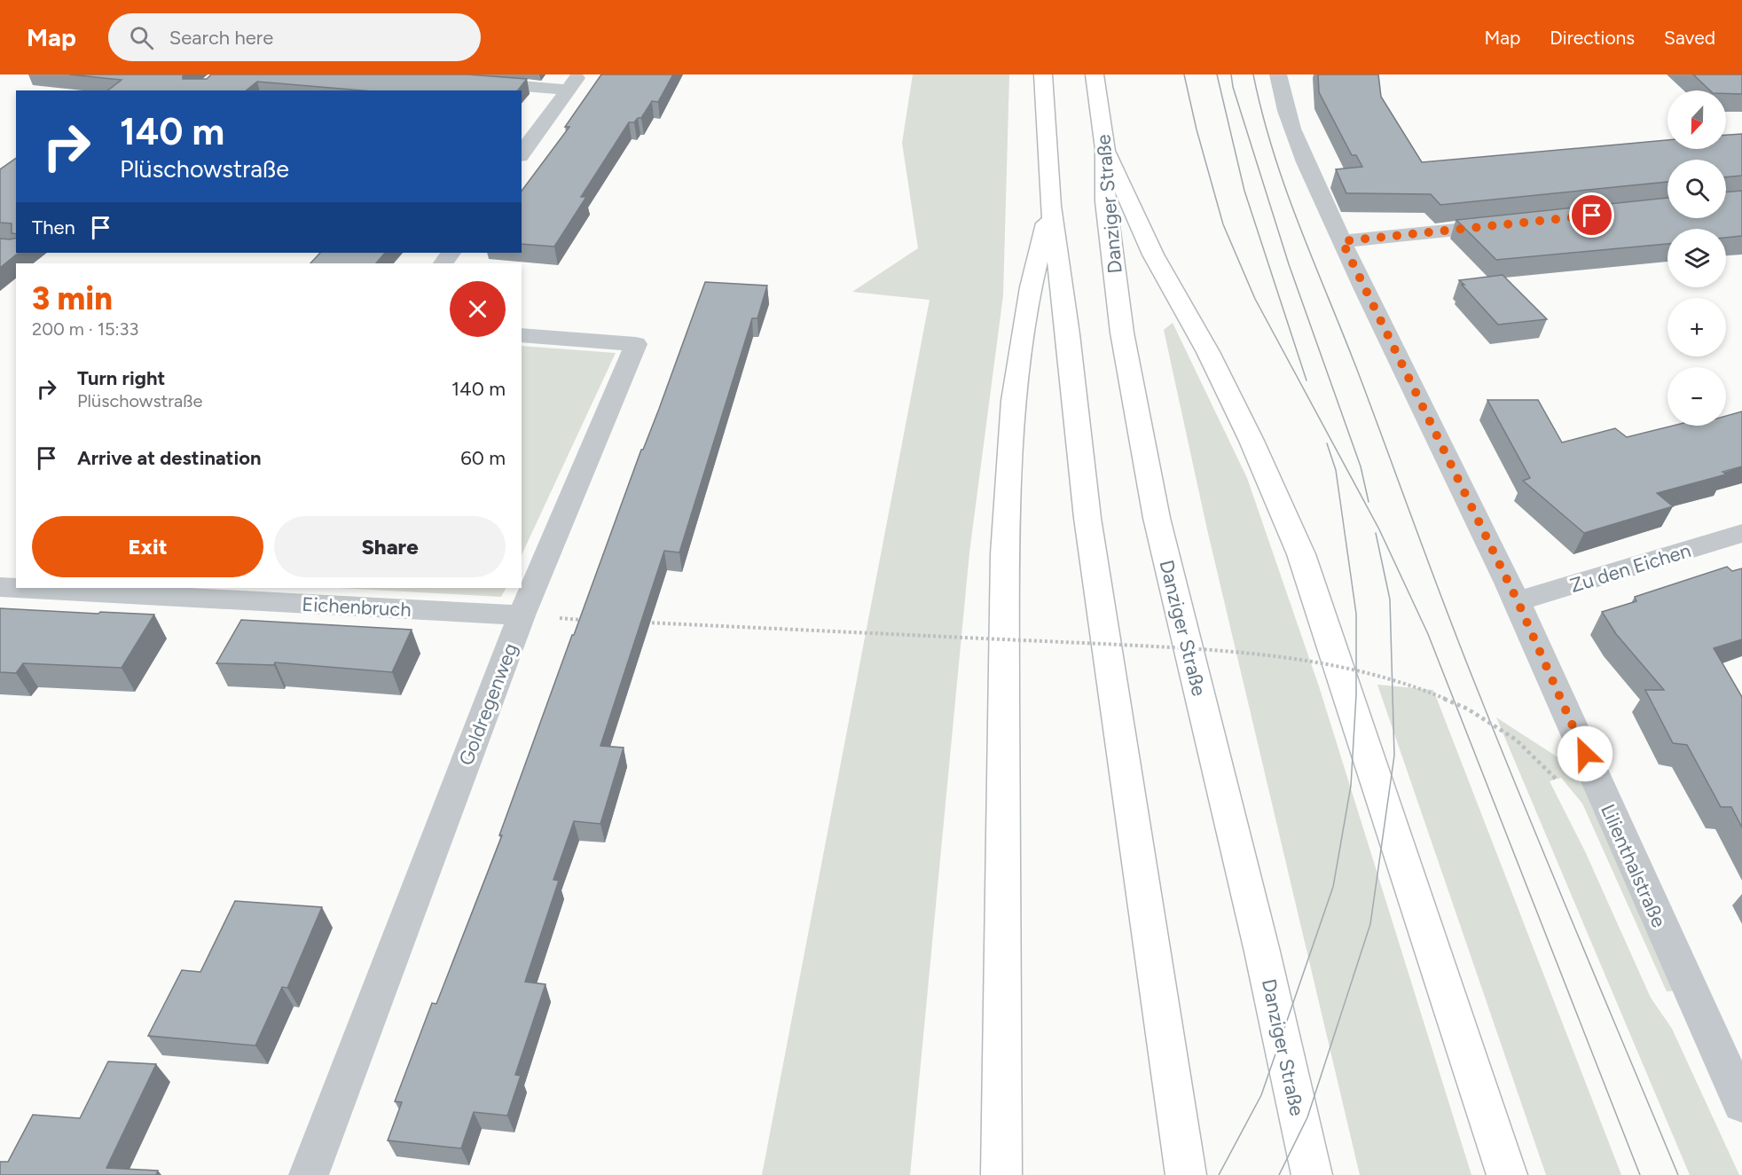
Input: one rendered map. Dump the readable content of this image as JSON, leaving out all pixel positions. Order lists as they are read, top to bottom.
{
  "streets": {
    "highway": ["Danziger Straße"],
    "street": [
      "Zu den Eichen",
      "Eichenbruch",
      "Goldregenweg",
      "Lilienthalstraße"
    ]
  },
  "crossings": [
    ["Zu den Eichen", "Lilienthalstraße"],
    ["Eichenbruch", "Goldregenweg"]
  ],
  "north": "bottom",
  "page": {
    "header": "Map",
    "search": "Search here",
    "nav": ["Map", "Directions", "Saved"],
    "map_buttons": ["+", "−"],
    "turn": ["140 m", "Plüschowstraße"],
    "then": "Then",
    "heading": ["3 min", "200 m · 15:33"],
    "list": [
      {
        "name": "Turn right",
        "note": "Plüschowstraße",
        "value": "140 m"
      },
      {
        "name": "Arrive at destination",
        "value": "60 m"
      }
    ],
    "buttons": ["Exit", "Share"]
  }
}
